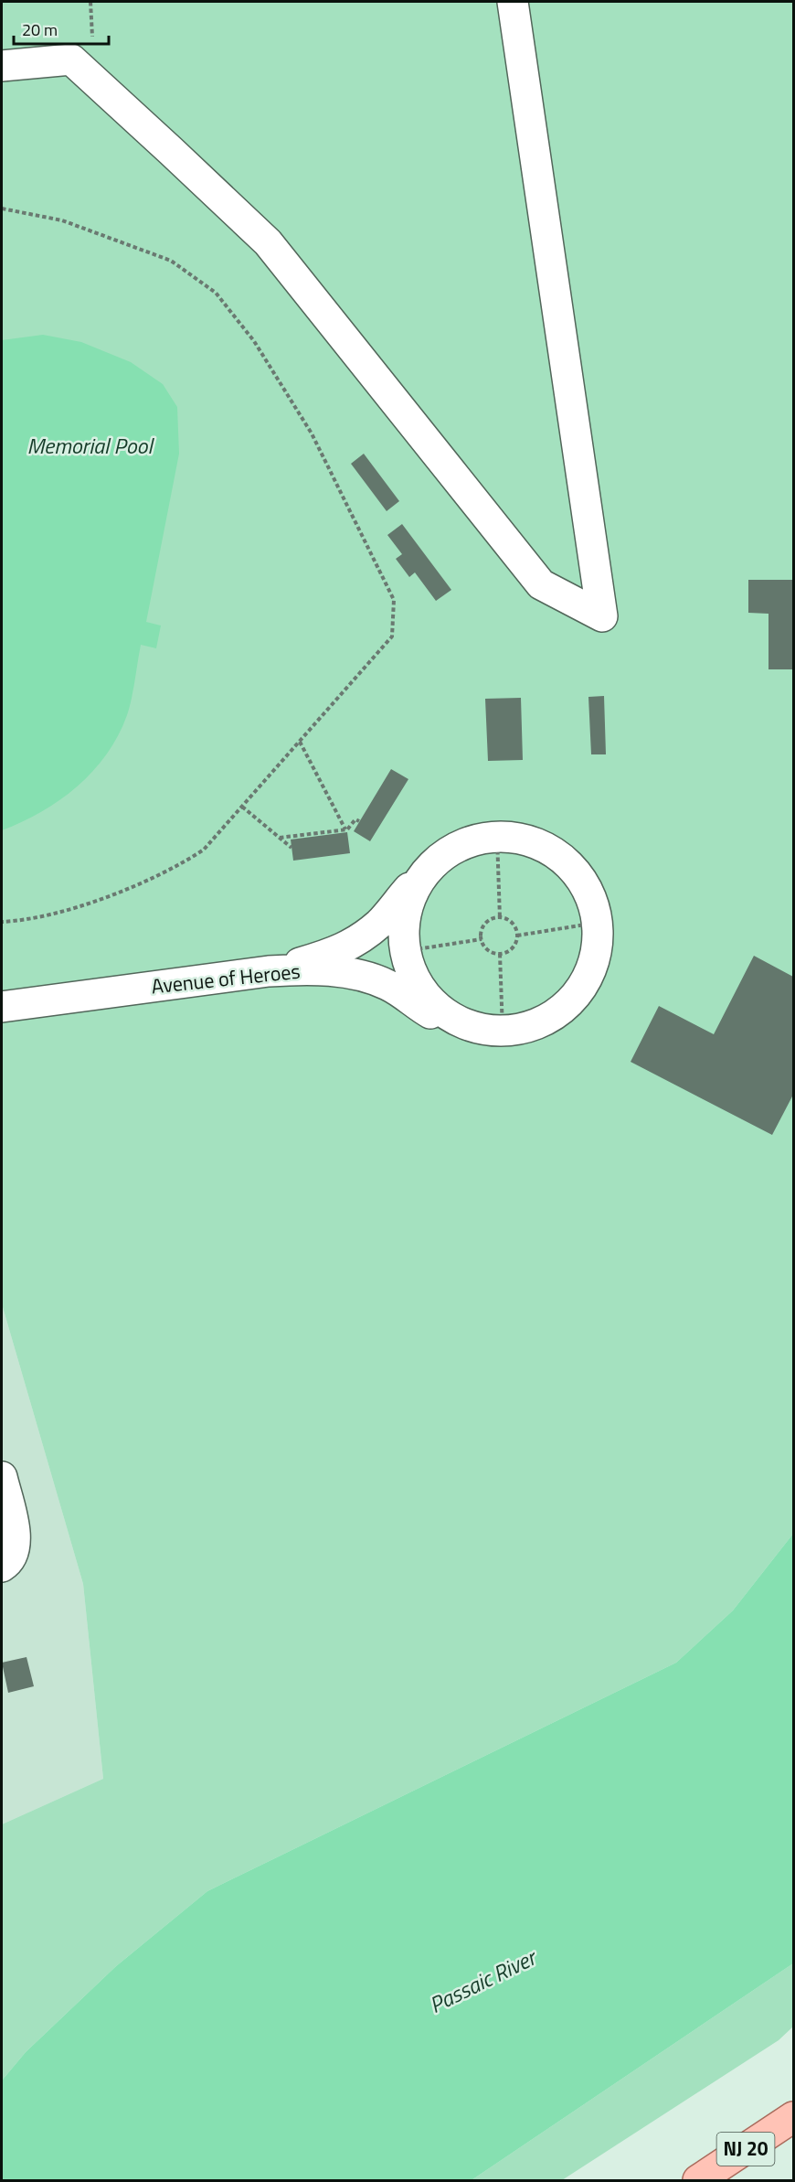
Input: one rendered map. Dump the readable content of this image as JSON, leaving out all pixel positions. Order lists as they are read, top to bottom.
{
  "streets": {
    "main road": ["NJ 20"],
    "street": ["Avenue of Heroes"]
  },
  "water": ["Memorial Pool", "Passaic River"],
  "scale_bar": "20 m"
}
